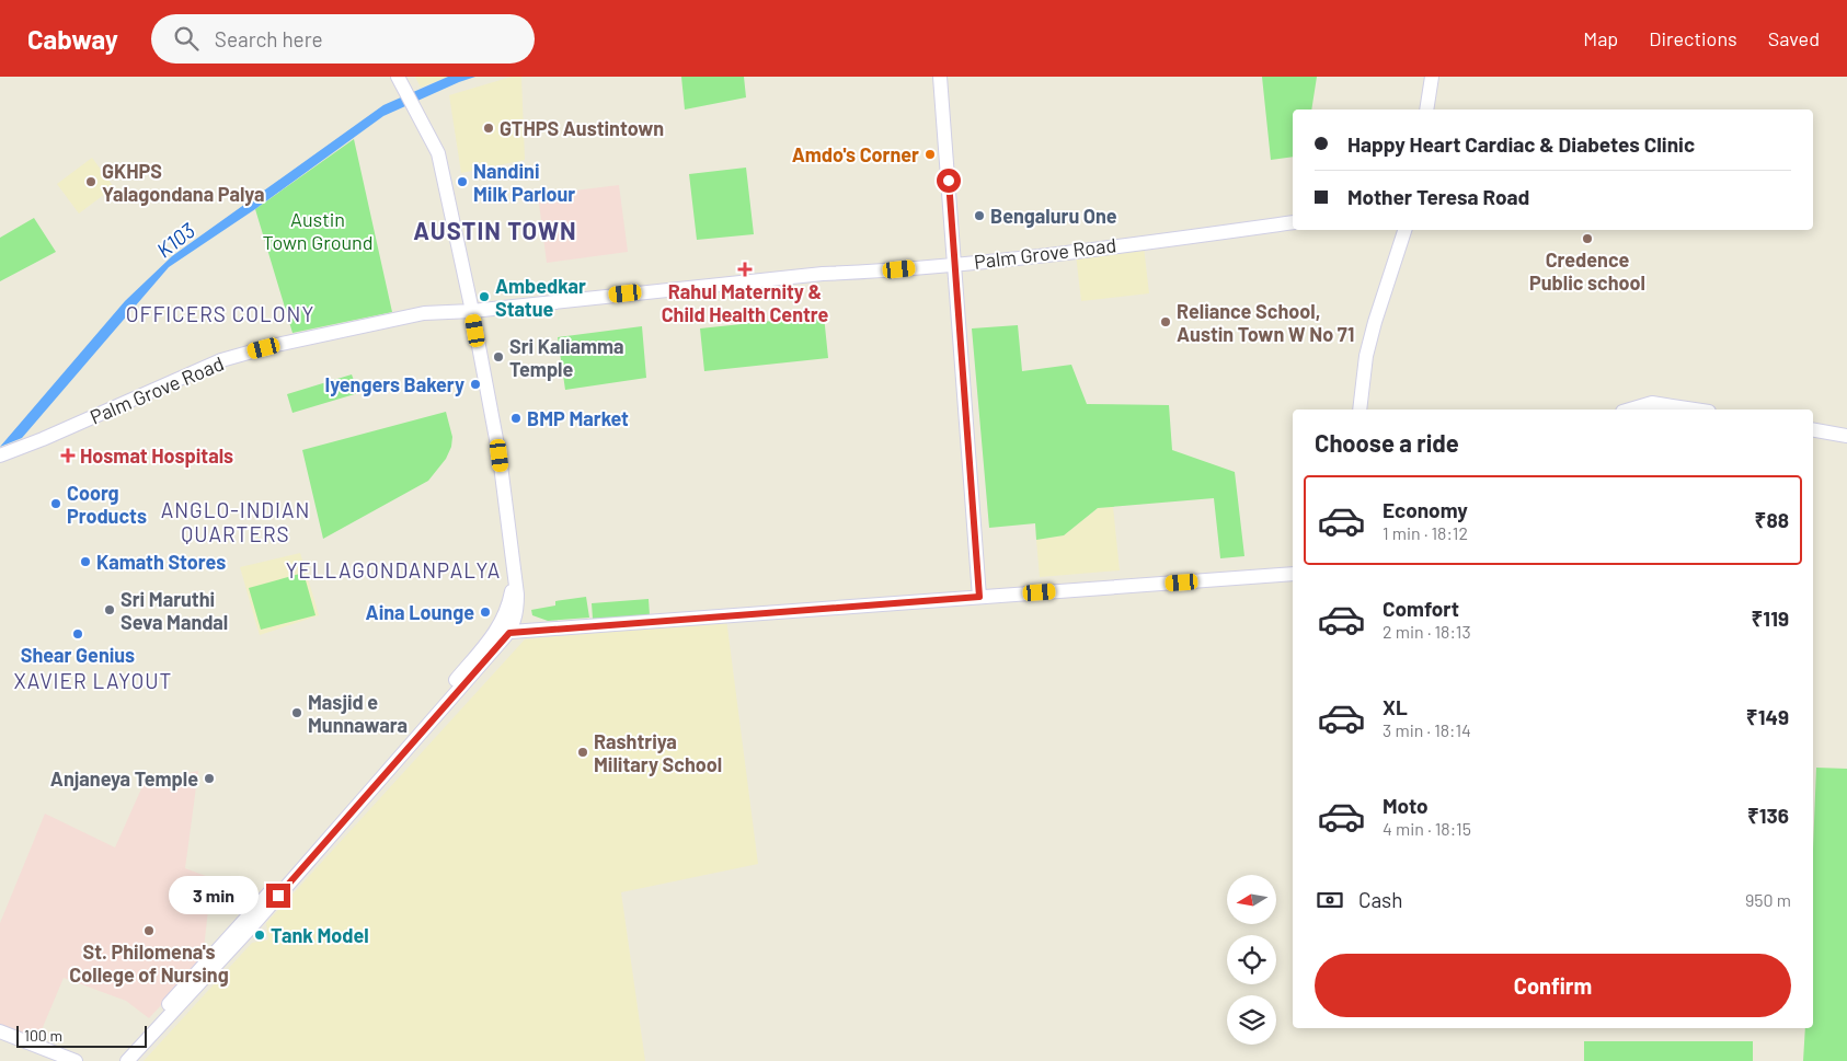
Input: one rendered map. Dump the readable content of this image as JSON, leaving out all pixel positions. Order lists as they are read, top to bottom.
{
  "streets": {
    "street": ["Palm Grove Road"]
  },
  "districts": [
    "AUSTIN TOWN",
    "OFFICERS COLONY",
    "ANGLO-INDIAN QUARTERS",
    "YELLAGONDANPALYA",
    "XAVIER LAYOUT"
  ],
  "water": ["K103"],
  "parks": ["Austin Town Ground"],
  "places": {
    "other": [
      "GTHPS Austintown",
      "Amdo's Corner",
      "GKHPS Yalagondana Palya",
      "Nandini Milk Parlour",
      "Bengaluru One",
      "Credence Public school",
      "Ambedkar Statue",
      "Reliance School, Austin Town W No 71",
      "Sri Kaliamma Temple",
      "Iyengers Bakery",
      "BMP Market",
      "Coorg Products",
      "Kamath Stores",
      "Sri Maruthi Seva Mandal",
      "Aina Lounge",
      "Shear Genius",
      "Masjid e Munnawara",
      "Rashtriya Military School",
      "Anjaneya Temple",
      "St. Philomena's College of Nursing",
      "Tank Model"
    ],
    "health": ["Rahul Maternity & Child Health Centre", "Hosmat Hospitals"]
  },
  "scale_bar": "100 m",
  "north": "left",
  "page": {
    "header": "Cabway",
    "search": "Search here",
    "nav": ["Map", "Directions", "Saved"],
    "banner": ["Happy Heart Cardiac & Diabetes Clinic", "Mother Teresa Road"],
    "heading": "Choose a ride",
    "list": [
      {
        "name": "Economy",
        "note": "1 min · 18:12",
        "value": "₹88"
      },
      {
        "name": "Comfort",
        "note": "2 min · 18:13",
        "value": "₹119"
      },
      {
        "name": "XL",
        "note": "3 min · 18:14",
        "value": "₹149"
      },
      {
        "name": "Moto",
        "note": "4 min · 18:15",
        "value": "₹136"
      }
    ],
    "pay": ["Cash", "950 m"],
    "bubble": "3 min",
    "buttons": "Confirm",
    "scale": "100 m"
  }
}
